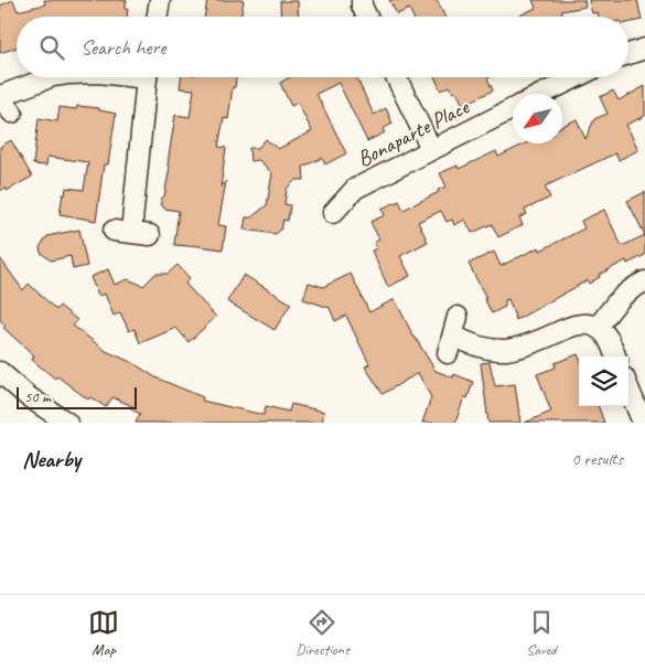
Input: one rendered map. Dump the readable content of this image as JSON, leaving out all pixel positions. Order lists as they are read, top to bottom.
{
  "streets": {
    "street": ["Bonaparte Place"]
  },
  "scale_bar": "50 m",
  "north": "bottom left",
  "page": {
    "search": "Search here",
    "scale": "50 m",
    "heading": ["Nearby", "0 results"],
    "nav": ["Map", "Directions", "Saved"]
  }
}
